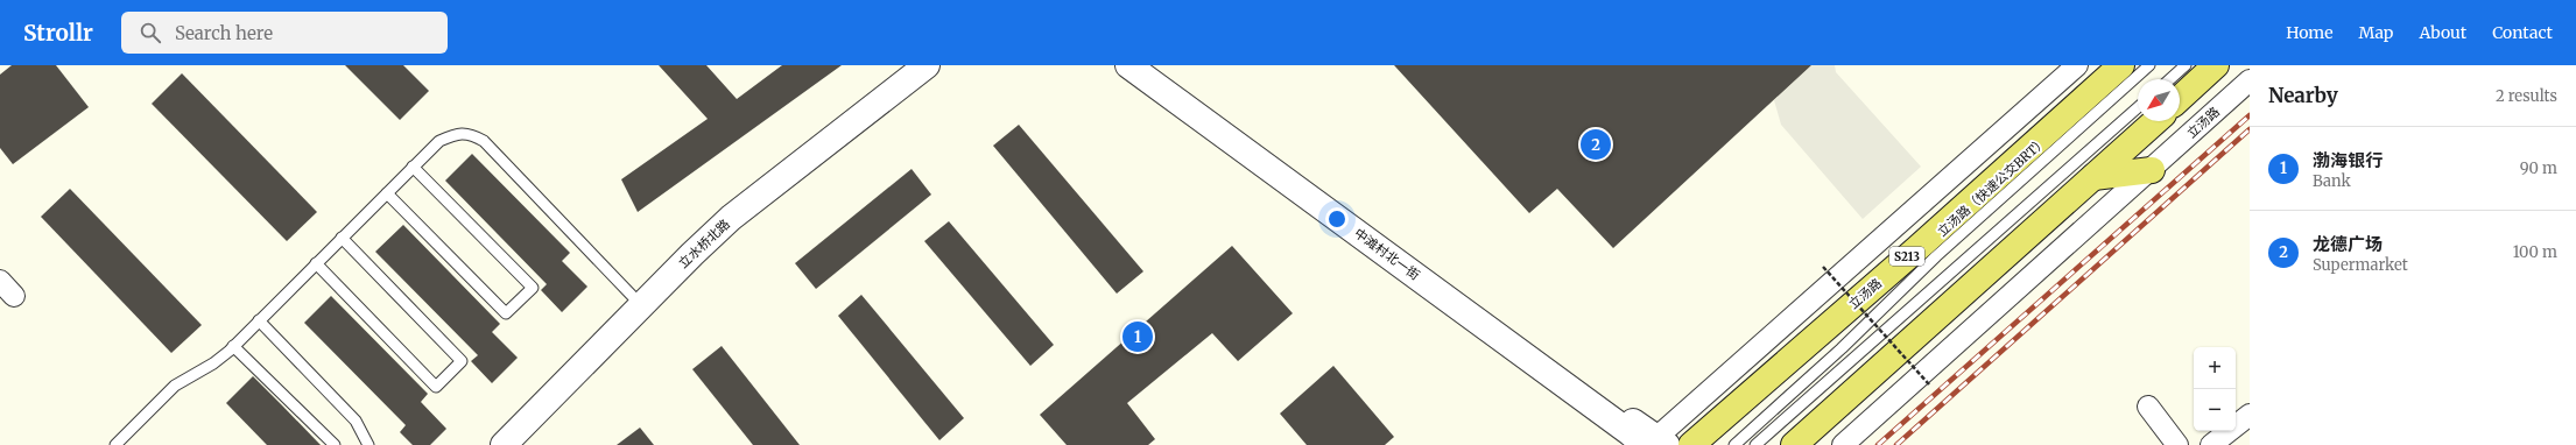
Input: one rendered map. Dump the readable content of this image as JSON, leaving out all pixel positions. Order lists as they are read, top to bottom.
{
  "streets": {
    "main road": ["立汤路", "S213"],
    "street": ["立水桥北路", "中滩村北一街"],
    "lane": ["立汤路（快速公交BRT）"]
  },
  "crossings": [
    ["中滩村北一街", "S213"]
  ],
  "north": "bottom left",
  "page": {
    "header": "Strollr",
    "search": "Search here",
    "nav": [
      "Home",
      "Map",
      "About",
      "Contact"
    ],
    "heading": ["Nearby", "2 results"],
    "list": [
      {
        "mark": "1",
        "name": "渤海银行",
        "note": "Bank",
        "value": "90 m"
      },
      {
        "mark": "2",
        "name": "龙德广场",
        "note": "Supermarket",
        "value": "100 m"
      }
    ],
    "pins": ["2", "1"],
    "map_buttons": ["+", "−"]
  }
}
